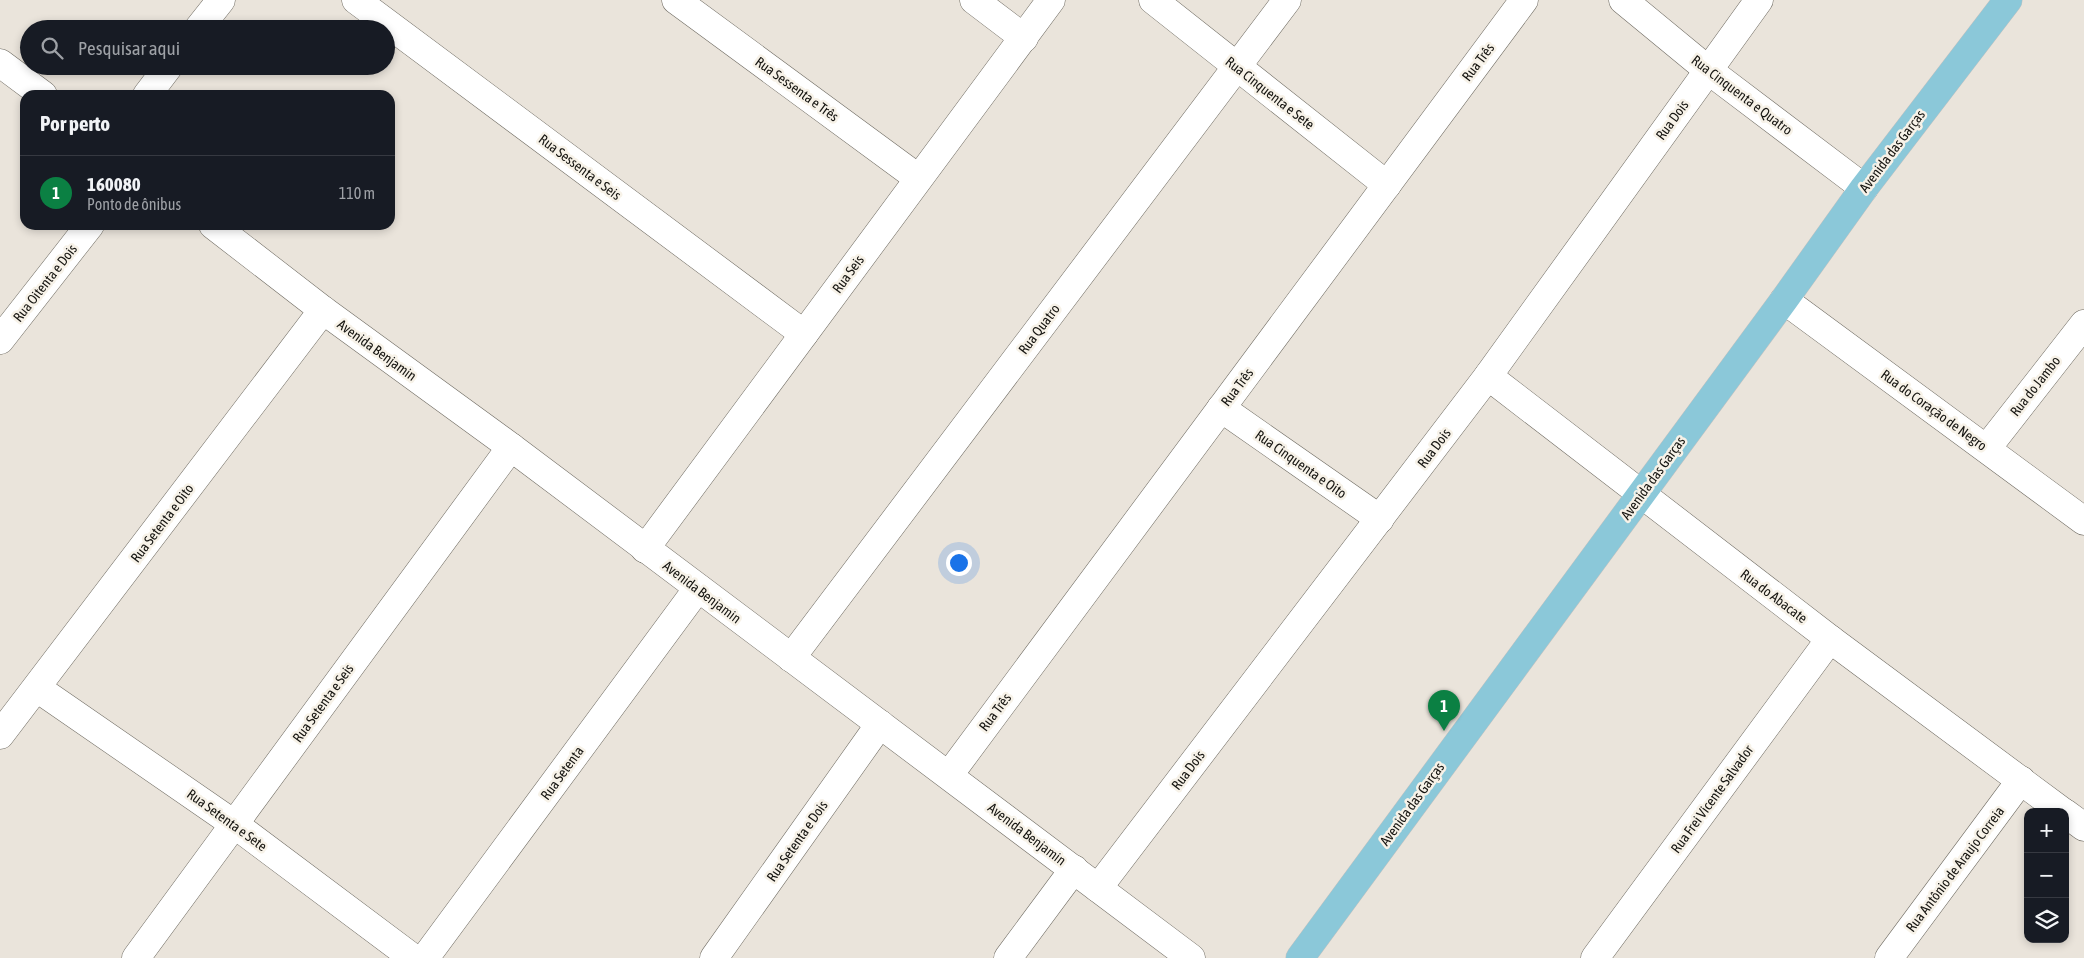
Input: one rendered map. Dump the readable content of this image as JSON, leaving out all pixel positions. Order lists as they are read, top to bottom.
{
  "streets": {
    "main road": ["Avenida das Garças"],
    "street": [
      "Rua Três",
      "Rua Sessenta e Três",
      "Rua Cinquenta e Sete",
      "Rua Cinquenta e Quatro",
      "Rua Dois",
      "Rua Sessenta e Seis",
      "Rua Seis",
      "Rua Oitenta e Dois",
      "Rua Quatro",
      "Avenida Benjamin",
      "Rua do Jambo",
      "Rua do Coração de Negro",
      "Rua Cinquenta e Oito",
      "Rua Setenta e Oito",
      "Rua do Abacate",
      "Rua Setenta e Seis",
      "Rua Setenta",
      "Rua Frei Vicente Salvador",
      "Rua Setenta e Sete",
      "Rua Setenta e Dois",
      "Rua Antônio de Araujo Correia"
    ]
  },
  "crossings": [
    ["Rua Três", "Rua Cinquenta e Sete"],
    ["Rua Três", "Avenida Benjamin"],
    ["Rua Três", "Rua Cinquenta e Oito"],
    ["Rua Sessenta e Três", "Rua Seis"],
    ["Rua Cinquenta e Sete", "Rua Quatro"],
    ["Rua Cinquenta e Quatro", "Rua Dois"],
    ["Rua Cinquenta e Quatro", "Avenida das Garças"],
    ["Rua Dois", "Avenida Benjamin"],
    ["Rua Dois", "Rua Cinquenta e Oito"],
    ["Rua Dois", "Rua do Abacate"],
    ["Avenida das Garças", "Rua do Coração de Negro"],
    ["Avenida das Garças", "Rua do Abacate"],
    ["Rua Sessenta e Seis", "Rua Seis"],
    ["Rua Seis", "Avenida Benjamin"],
    ["Rua Quatro", "Avenida Benjamin"],
    ["Avenida Benjamin", "Rua Setenta e Oito"],
    ["Avenida Benjamin", "Rua Setenta e Seis"],
    ["Avenida Benjamin", "Rua Setenta"],
    ["Avenida Benjamin", "Rua Setenta e Dois"],
    ["Rua do Jambo", "Rua do Coração de Negro"],
    ["Rua Setenta e Oito", "Rua Setenta e Sete"],
    ["Rua do Abacate", "Rua Frei Vicente Salvador"],
    ["Rua do Abacate", "Rua Antônio de Araujo Correia"],
    ["Rua Setenta e Seis", "Rua Setenta e Sete"]
  ],
  "page": {
    "search": "Pesquisar aqui",
    "heading": "Por perto",
    "list": [
      {
        "mark": "1",
        "name": "160080",
        "note": "Ponto de ônibus",
        "value": "110 m"
      }
    ],
    "pins": "1",
    "map_buttons": ["+", "−"]
  }
}
